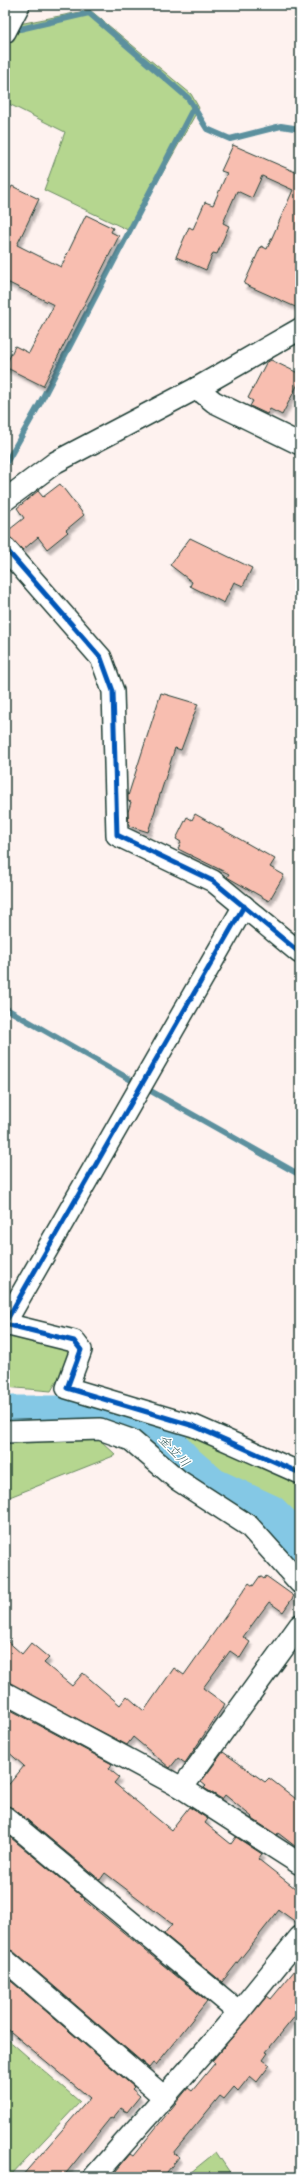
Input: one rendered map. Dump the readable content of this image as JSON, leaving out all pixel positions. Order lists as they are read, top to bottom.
{
  "water": ["金立川"]
}
